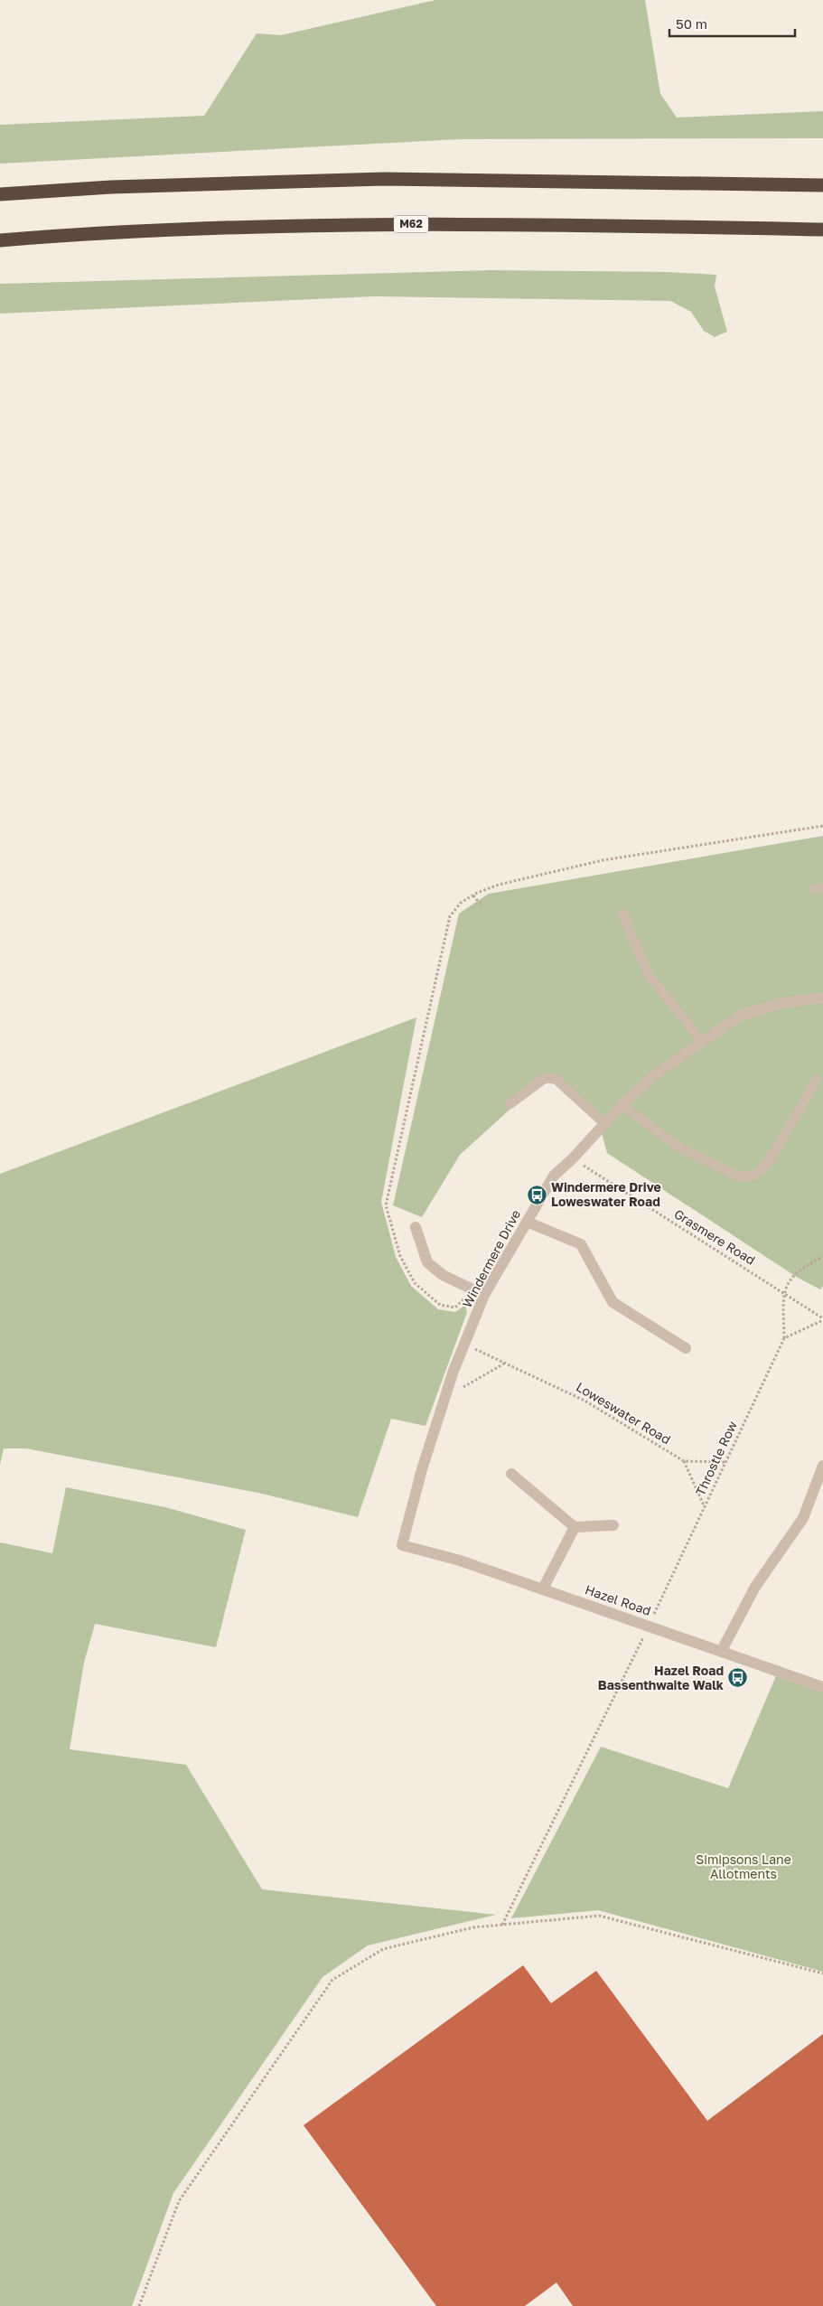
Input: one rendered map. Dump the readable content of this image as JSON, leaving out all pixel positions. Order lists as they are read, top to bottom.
{
  "streets": {
    "highway": ["M62"],
    "street": ["Windermere Drive", "Hazel Road"],
    "path": ["Grasmere Road", "Loweswater Road", "Throstle Row"]
  },
  "crossings": [
    ["Grasmere Road", "Windermere Drive"],
    ["Windermere Drive", "Loweswater Road"],
    ["Windermere Drive", "Hazel Road"],
    ["Throstle Row", "Hazel Road"]
  ],
  "parks": ["Simipsons Lane Allotments"],
  "places": {
    "bus stop": ["Windermere Drive Loweswater Road", "Hazel Road Bassenthwaite Walk"]
  },
  "scale_bar": "50 m"
}
